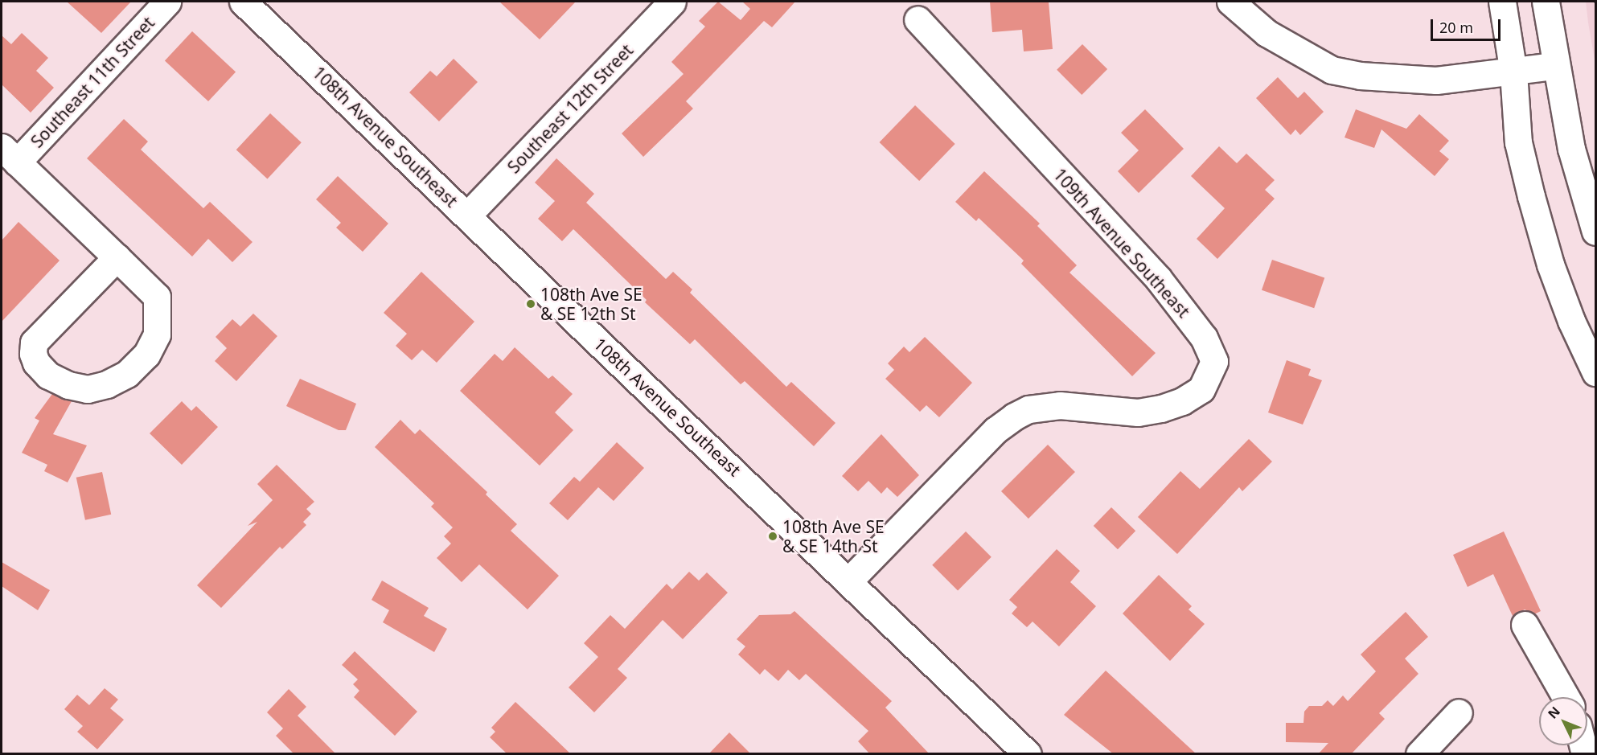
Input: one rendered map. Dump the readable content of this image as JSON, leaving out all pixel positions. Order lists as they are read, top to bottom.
{
  "streets": {
    "street": [
      "Southeast 11th Street",
      "Southeast 12th Street",
      "108th Avenue Southeast",
      "109th Avenue Southeast"
    ]
  },
  "crossings": [
    ["Southeast 12th Street", "108th Avenue Southeast"],
    ["108th Avenue Southeast", "109th Avenue Southeast"]
  ],
  "places": ["108th Ave SE & SE 12th St", "108th Ave SE & SE 14th St"],
  "scale_bar": "20 m",
  "north": "top left"
}
